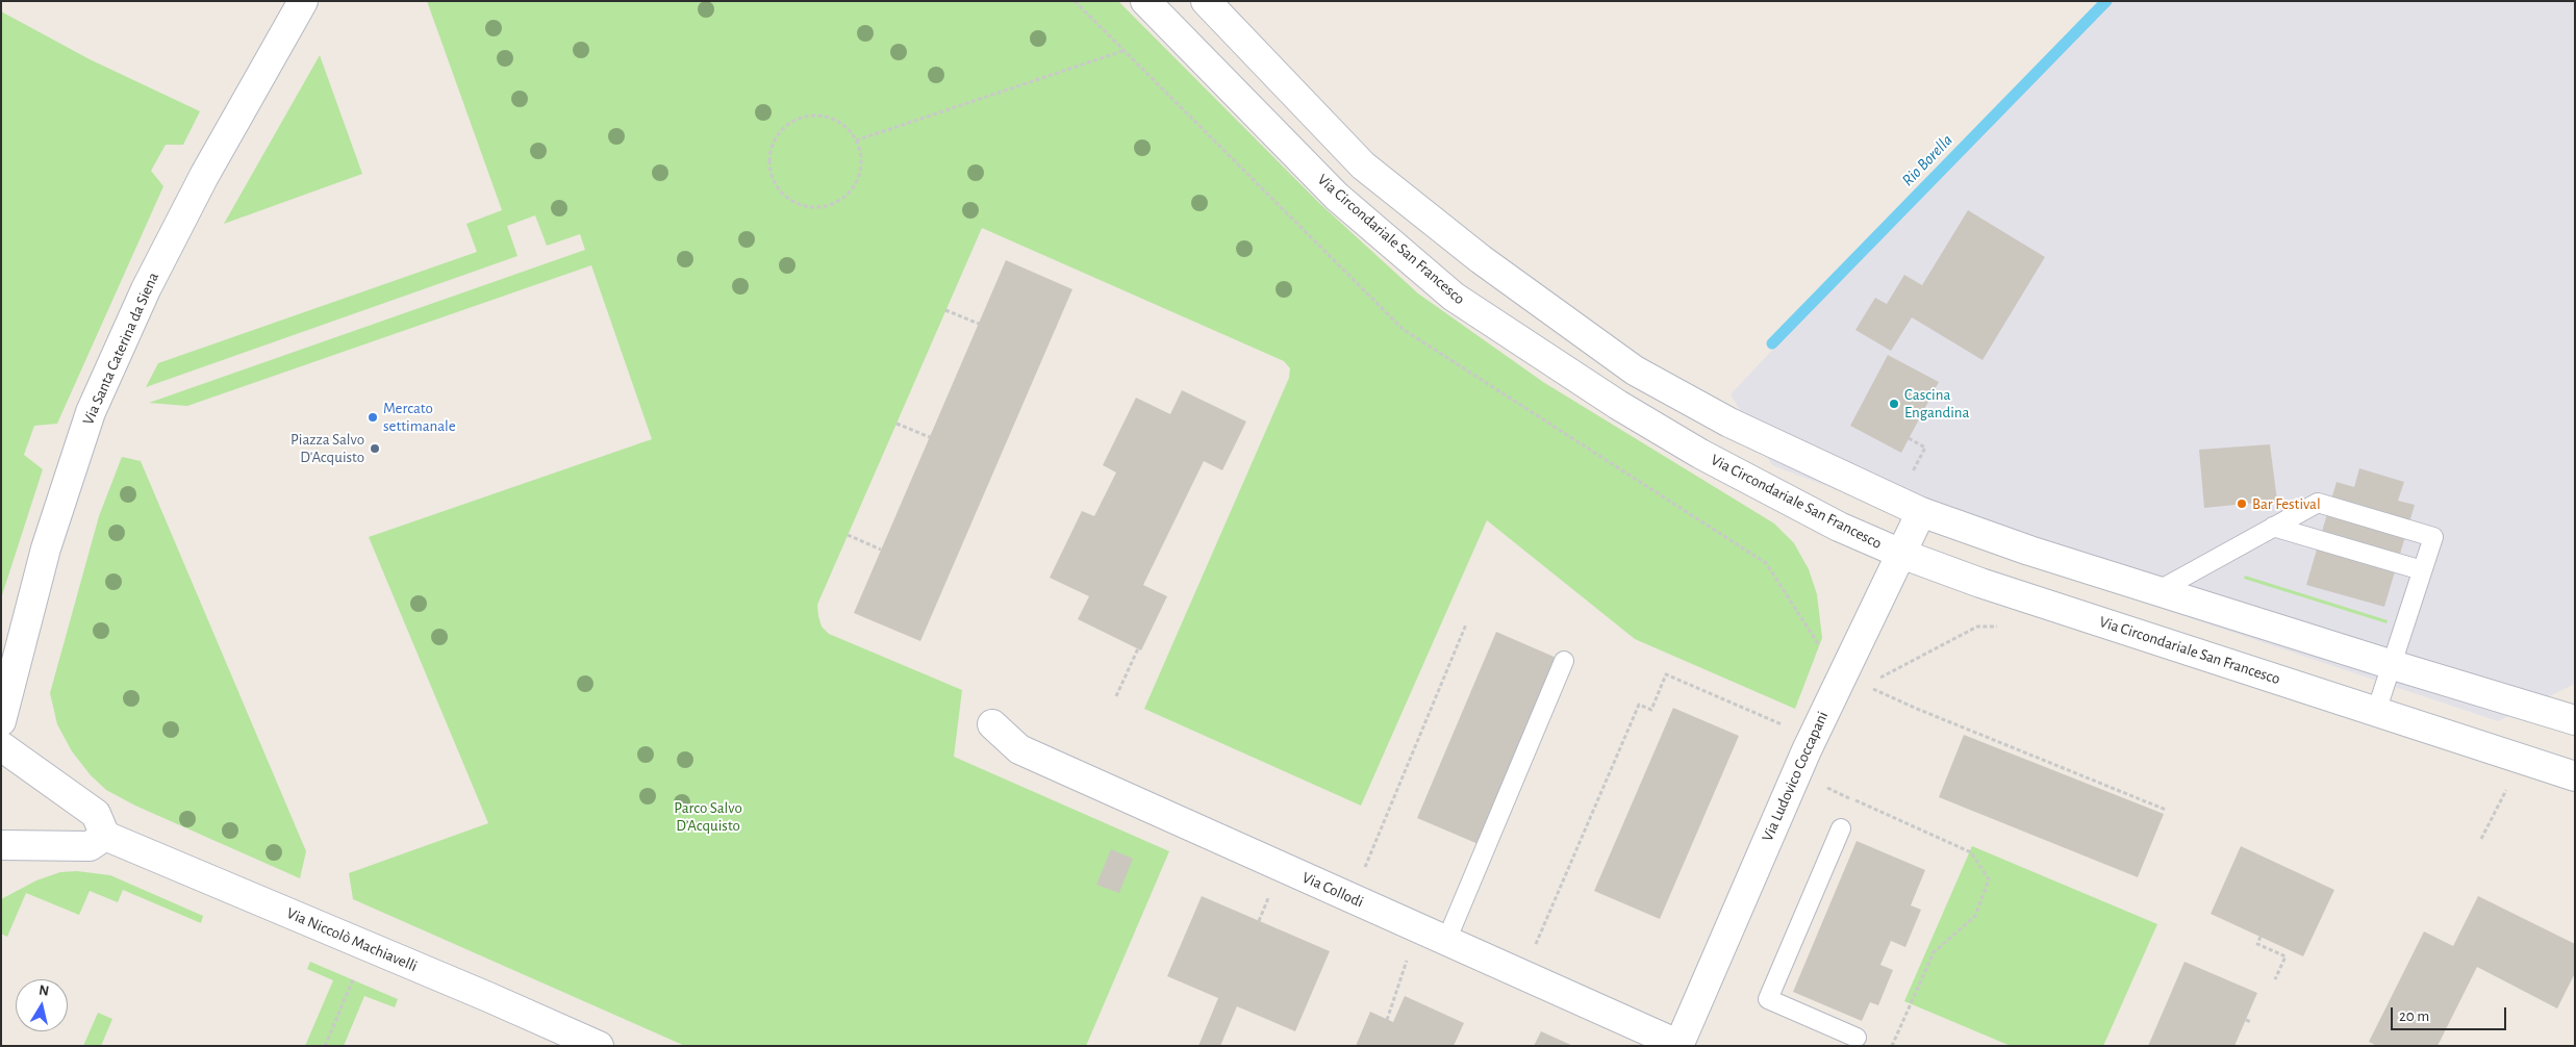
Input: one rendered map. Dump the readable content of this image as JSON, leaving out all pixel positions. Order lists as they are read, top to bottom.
{
  "streets": {
    "street": [
      "Via Circondariale San Francesco",
      "Via Santa Caterina da Siena",
      "Via Ludovico Coccapani",
      "Via Collodi",
      "Via Niccolò Machiavelli"
    ]
  },
  "crossings": [
    ["Via Circondariale San Francesco", "Via Ludovico Coccapani"],
    ["Via Ludovico Coccapani", "Via Collodi"]
  ],
  "water": ["Rio Borella"],
  "parks": ["Parco Salvo D’Acquisto"],
  "places": [
    "Cascina Engandina",
    "Mercato settimanale",
    "Piazza Salvo D'Acquisto",
    "Bar Festival"
  ],
  "scale_bar": "20 m",
  "north": "top"
}
